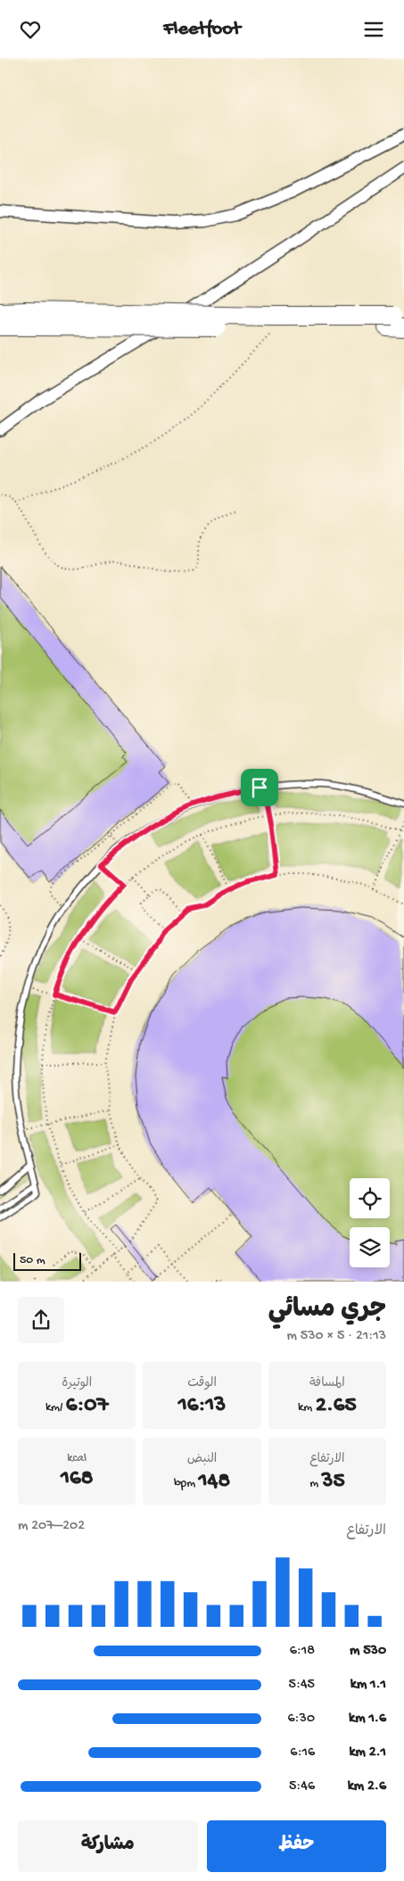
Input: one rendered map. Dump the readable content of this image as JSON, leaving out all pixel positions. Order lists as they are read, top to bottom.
{
  "scale_bar": "50 m",
  "page": {
    "header": "Fleetfoot",
    "scale": "50 m",
    "heading": ["جري مسائي", "21:13 · 5 × 530 m"],
    "stats": [
      ["المسافة", "2.65 km"],
      ["الوقت", "16:13"],
      ["الوتيرة", "6:07 /km"],
      ["الارتفاع", "35 m"],
      ["النبض", "148 bpm"],
      ["kcal", "168"]
    ],
    "chart": ["الارتفاع", "202–207 m"],
    "list": [
      {
        "name": "530 m",
        "note": "6:18"
      },
      {
        "name": "1.1 km",
        "note": "5:45"
      },
      {
        "name": "1.6 km",
        "note": "6:30"
      },
      {
        "name": "2.1 km",
        "note": "6:16"
      },
      {
        "name": "2.6 km",
        "note": "5:46"
      }
    ],
    "buttons": ["حفظ", "مشاركة"]
  }
}
